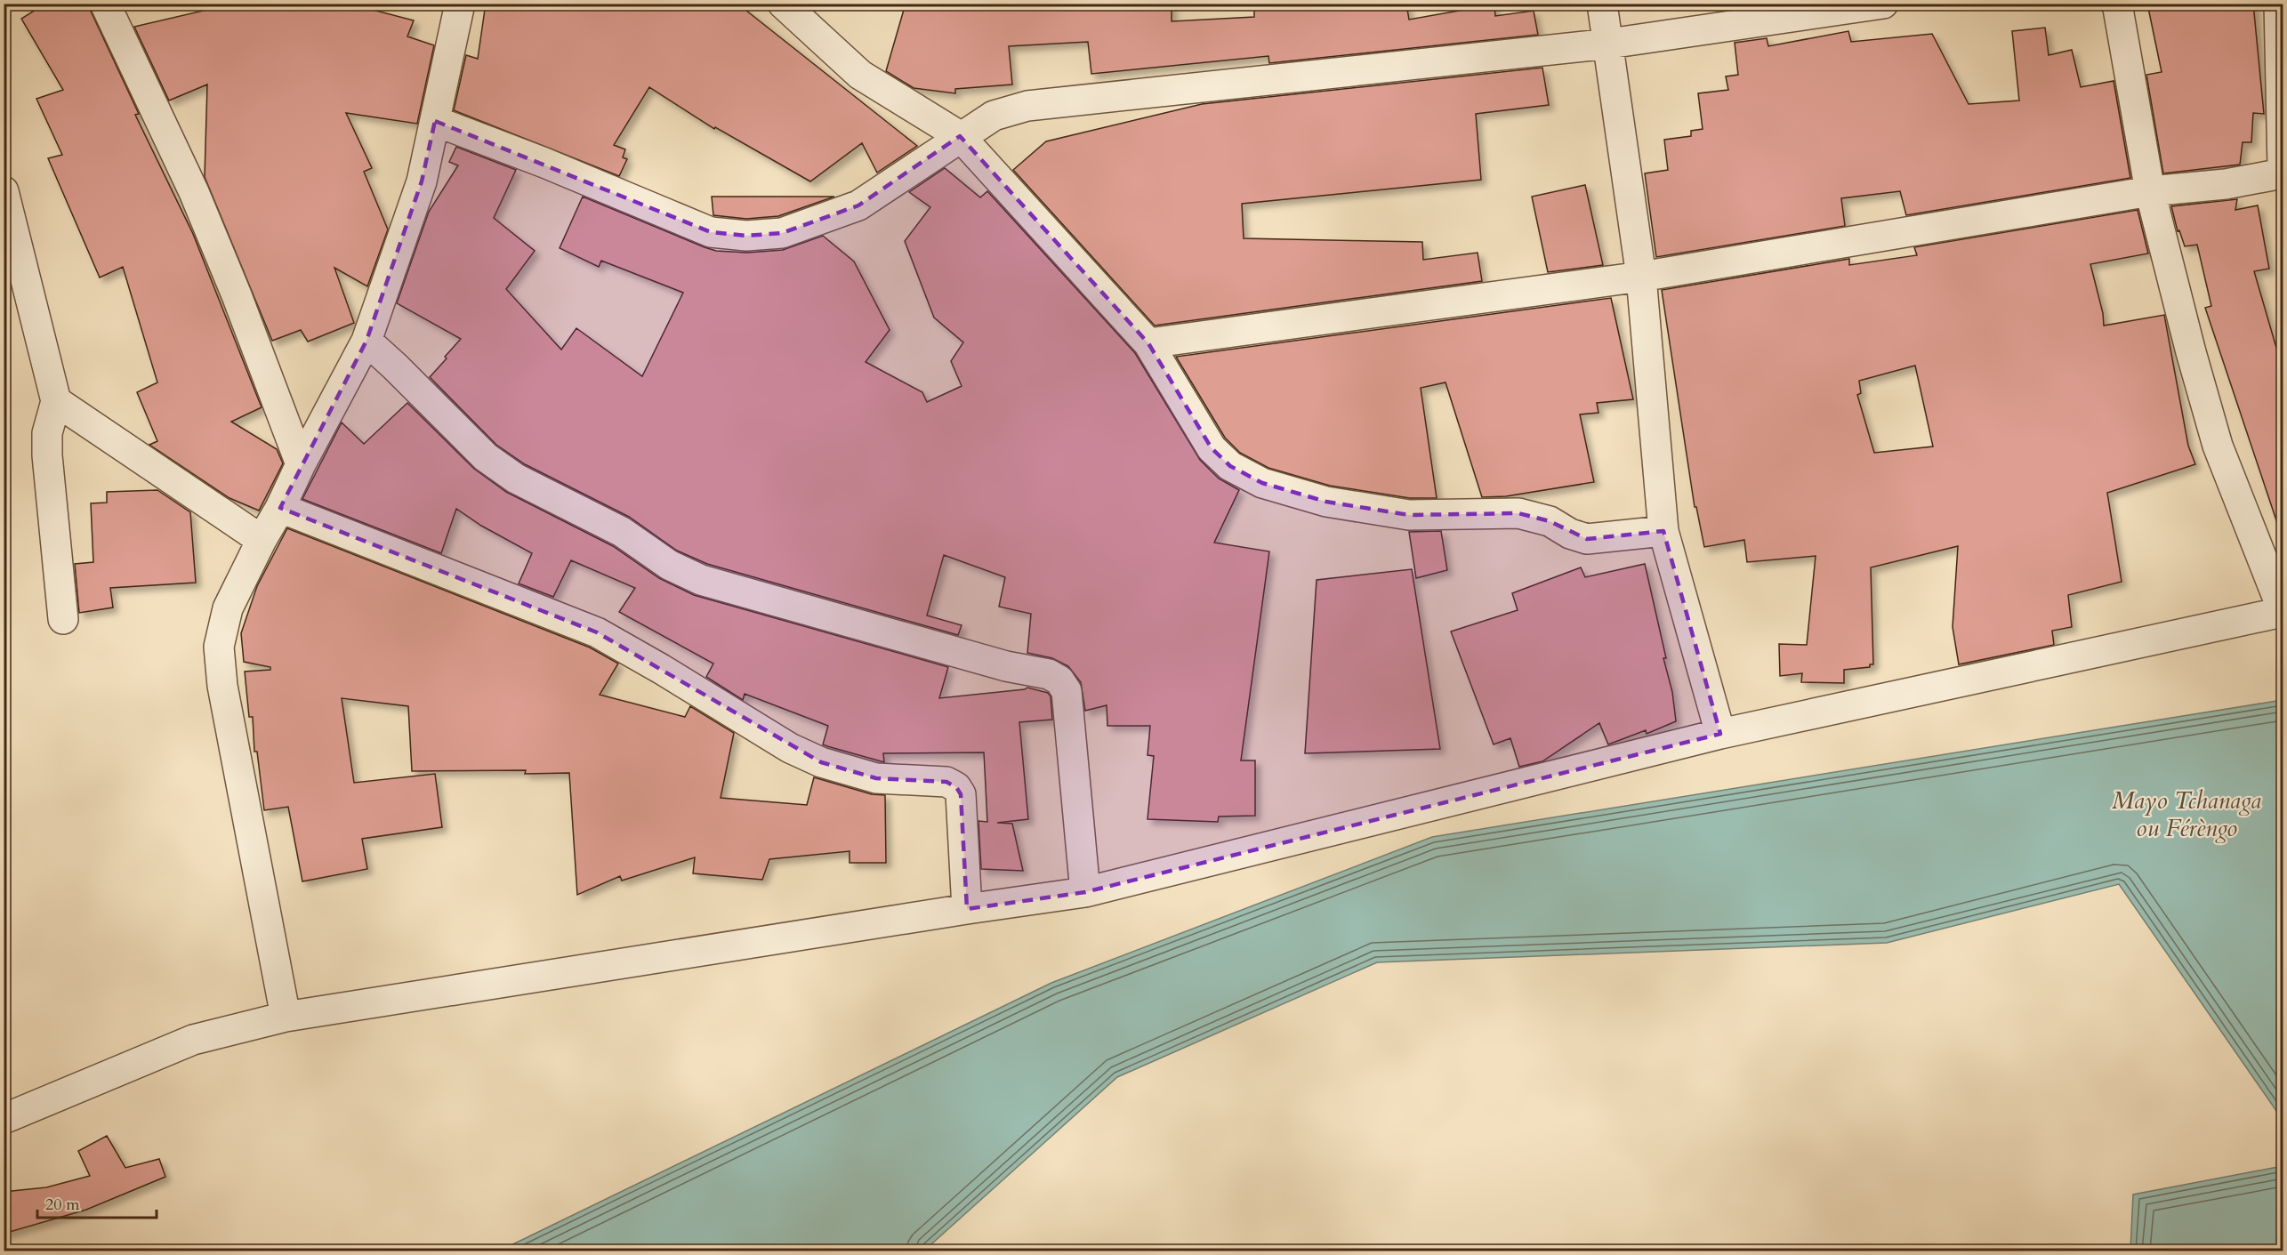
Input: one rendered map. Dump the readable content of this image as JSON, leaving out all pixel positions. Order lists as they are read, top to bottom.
{
  "water": ["Mayo Tchanaga ou Férèngo"],
  "scale_bar": "20 m"
}
